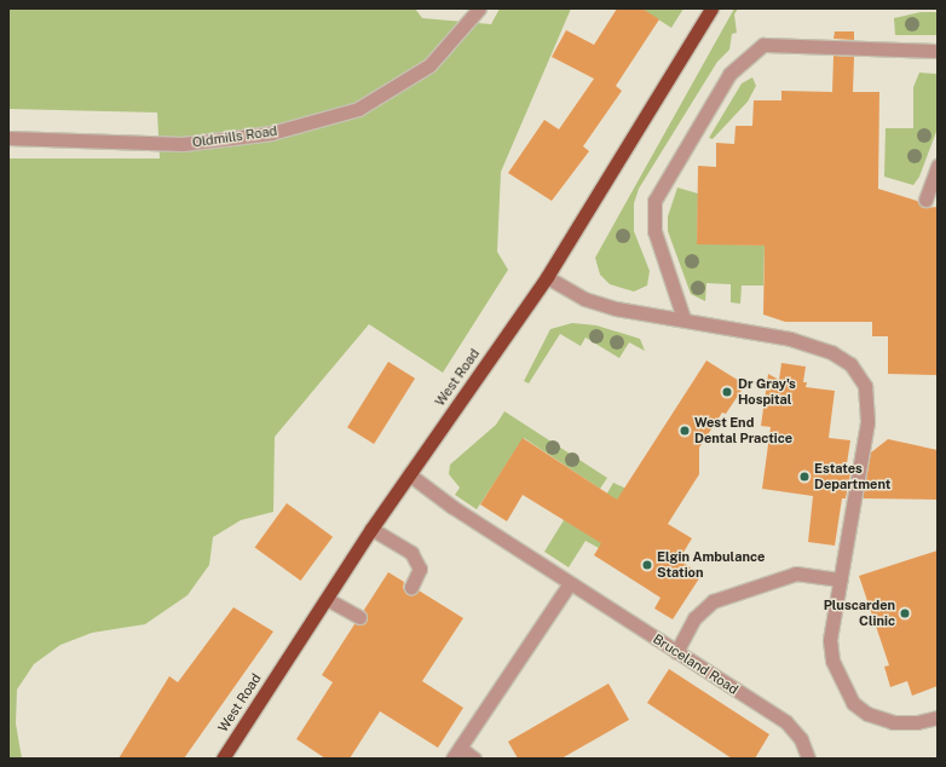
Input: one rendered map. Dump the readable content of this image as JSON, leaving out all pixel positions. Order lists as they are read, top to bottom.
{
  "streets": {
    "highway": ["West Road"],
    "street": ["Oldmills Road", "Bruceland Road"]
  },
  "crossings": [
    ["West Road", "Bruceland Road"]
  ],
  "places": [
    "Dr Gray's Hospital",
    "West End Dental Practice",
    "Estates Department",
    "Elgin Ambulance Station",
    "Pluscarden Clinic"
  ]
}
